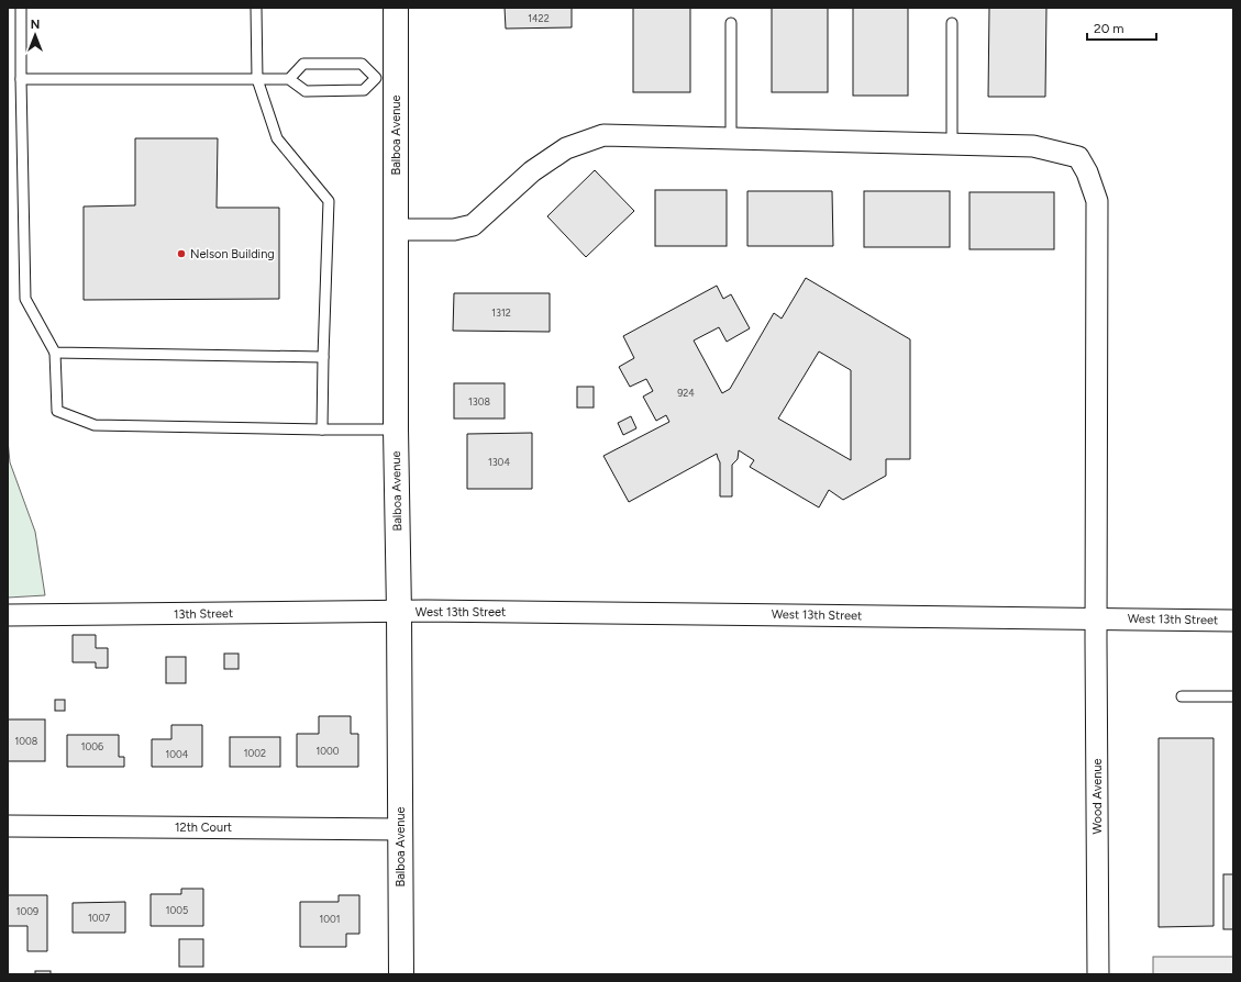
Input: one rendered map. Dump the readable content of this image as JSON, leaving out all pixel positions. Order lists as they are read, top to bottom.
{
  "streets": {
    "street": [
      "Balboa Avenue",
      "West 13th Street",
      "13th Street",
      "Wood Avenue",
      "12th Court"
    ]
  },
  "crossings": [
    ["Balboa Avenue", "West 13th Street"],
    ["Balboa Avenue", "13th Street"],
    ["Balboa Avenue", "12th Court"],
    ["West 13th Street", "13th Street"],
    ["West 13th Street", "Wood Avenue"]
  ],
  "places": ["Nelson Building"],
  "house_numbers": [
    "1422",
    "1312",
    "924",
    "1308",
    "1304",
    "1008",
    "1006",
    "1000",
    "1002",
    "1004",
    "1005",
    "1009",
    "1007",
    "1001"
  ],
  "scale_bar": "20 m",
  "north": "top"
}
